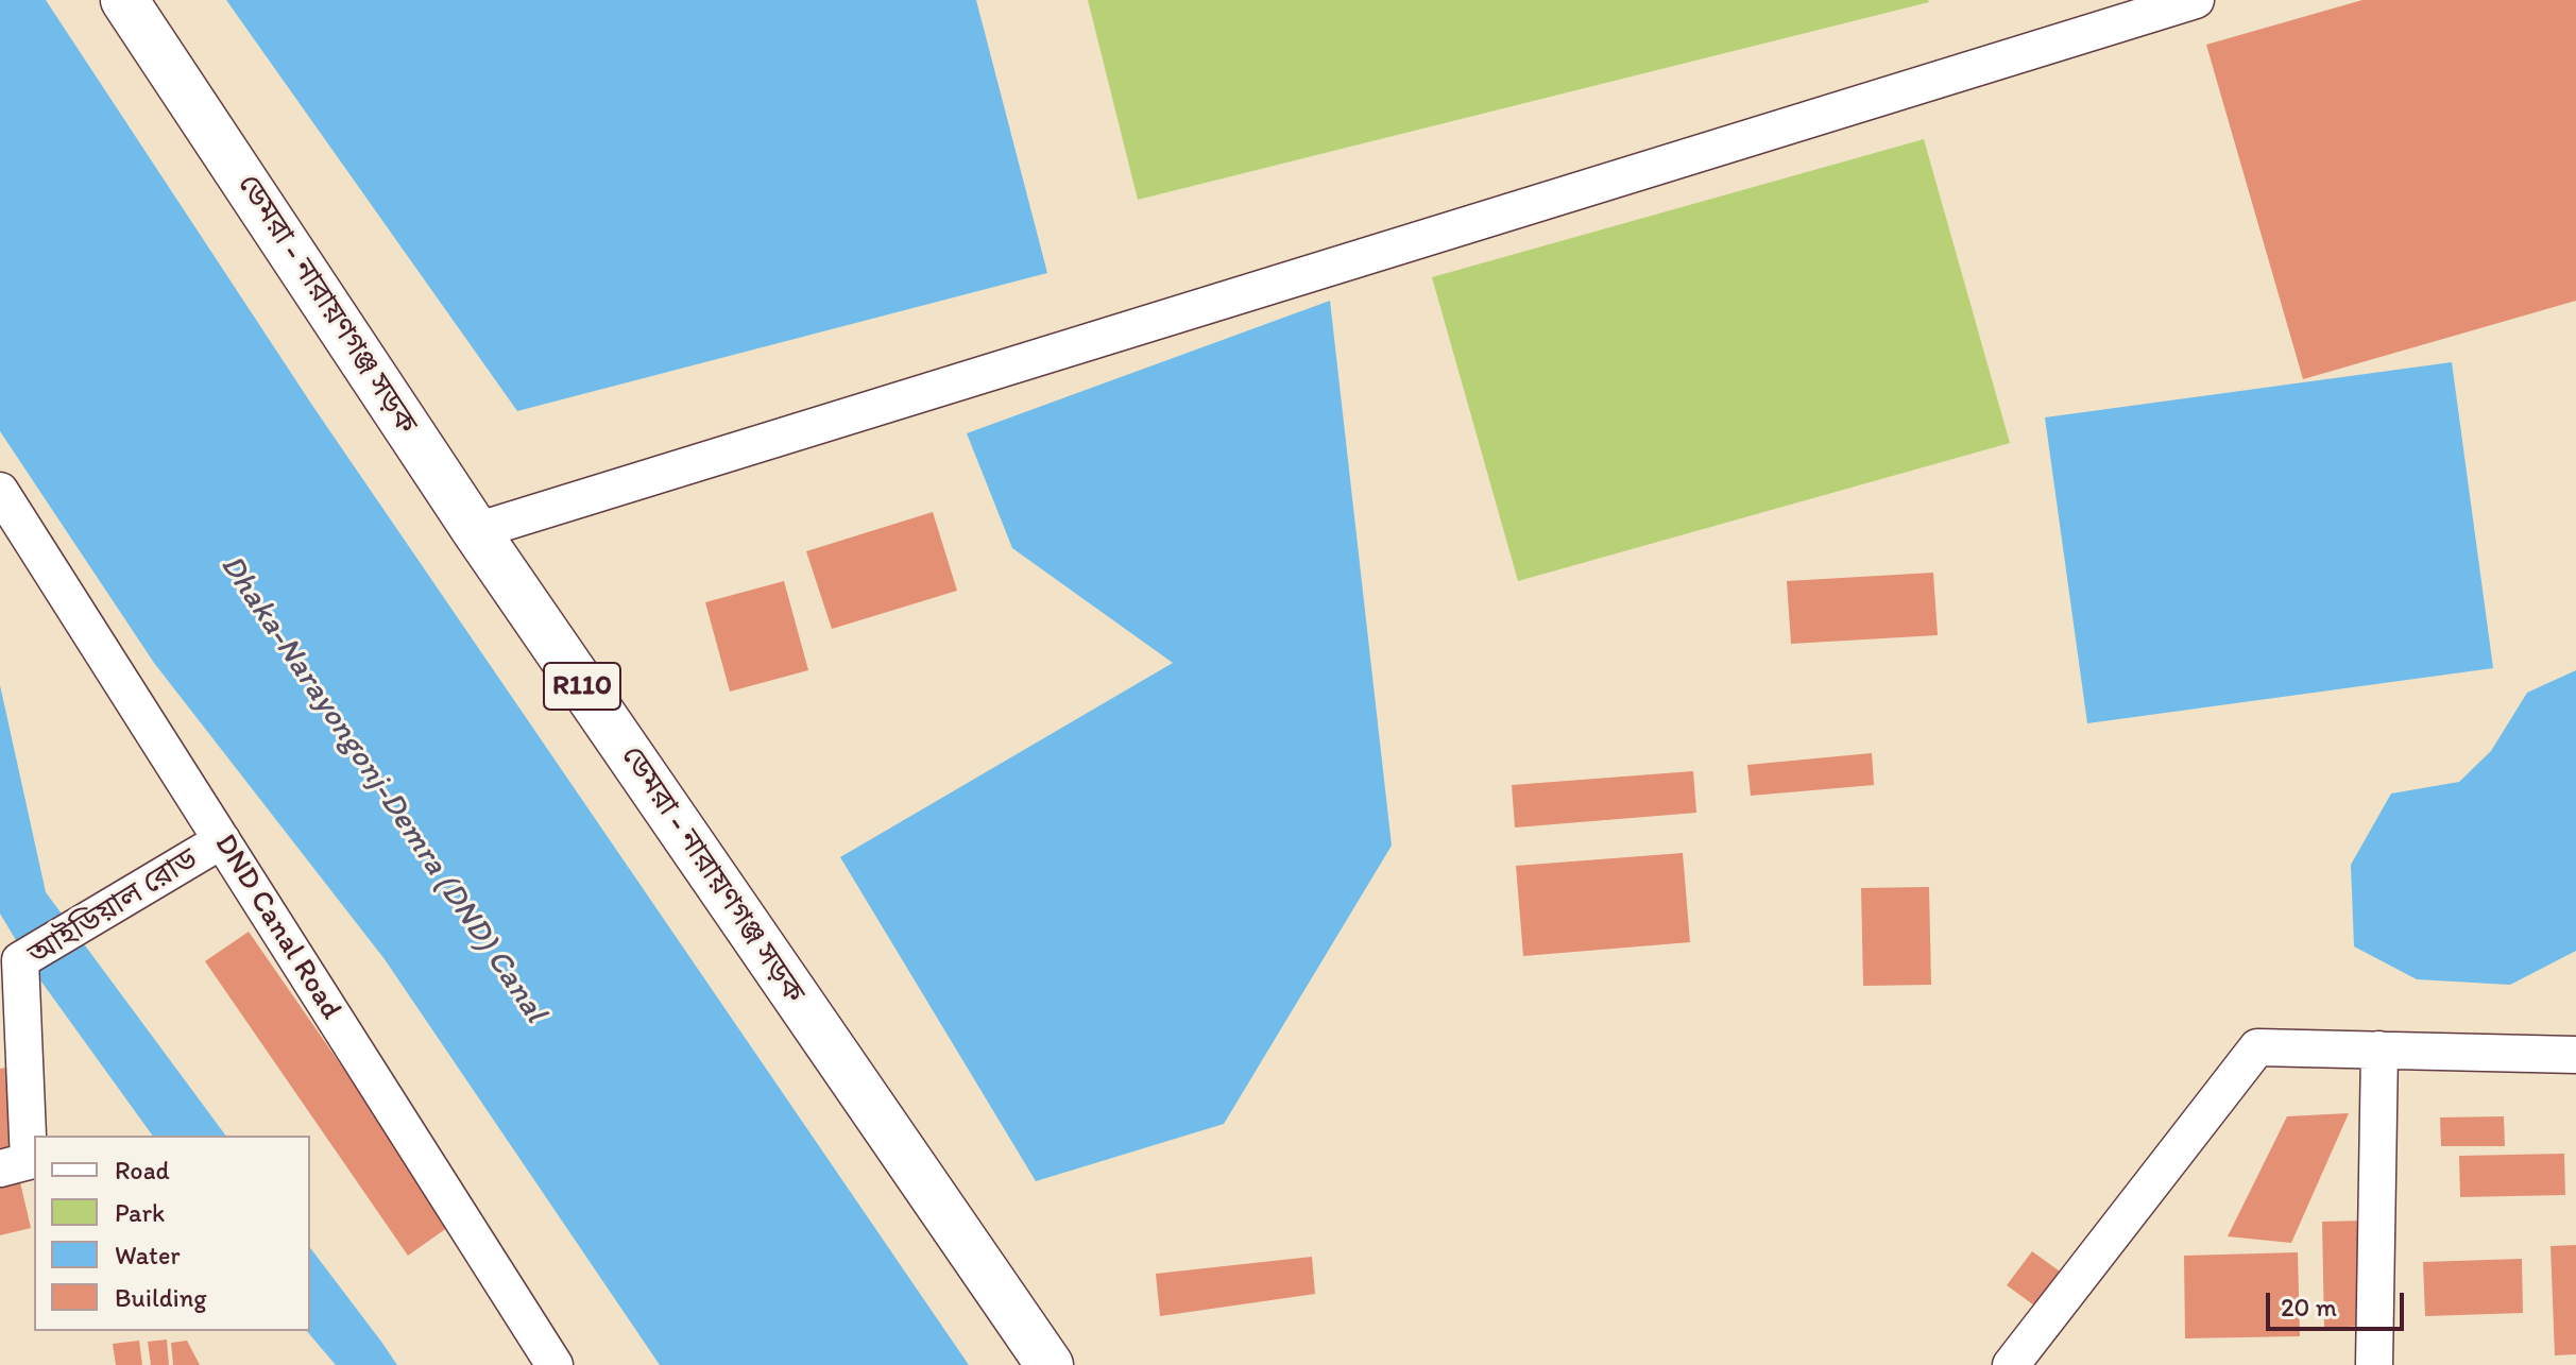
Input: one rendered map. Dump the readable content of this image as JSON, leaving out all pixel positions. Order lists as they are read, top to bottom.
{
  "streets": {
    "main road": ["ডেমরা - নারায়ণগঞ্জ সড়ক", "R110"],
    "street": ["আইডিয়াল রোড", "DND Canal Road"]
  },
  "crossings": [
    ["আইডিয়াল রোড", "DND Canal Road"]
  ],
  "water": ["Dhaka-Narayongonj-Demra (DND) Canal"],
  "legend": [
    "Road",
    "Park",
    "Water",
    "Building"
  ],
  "scale_bar": "20 m"
}
